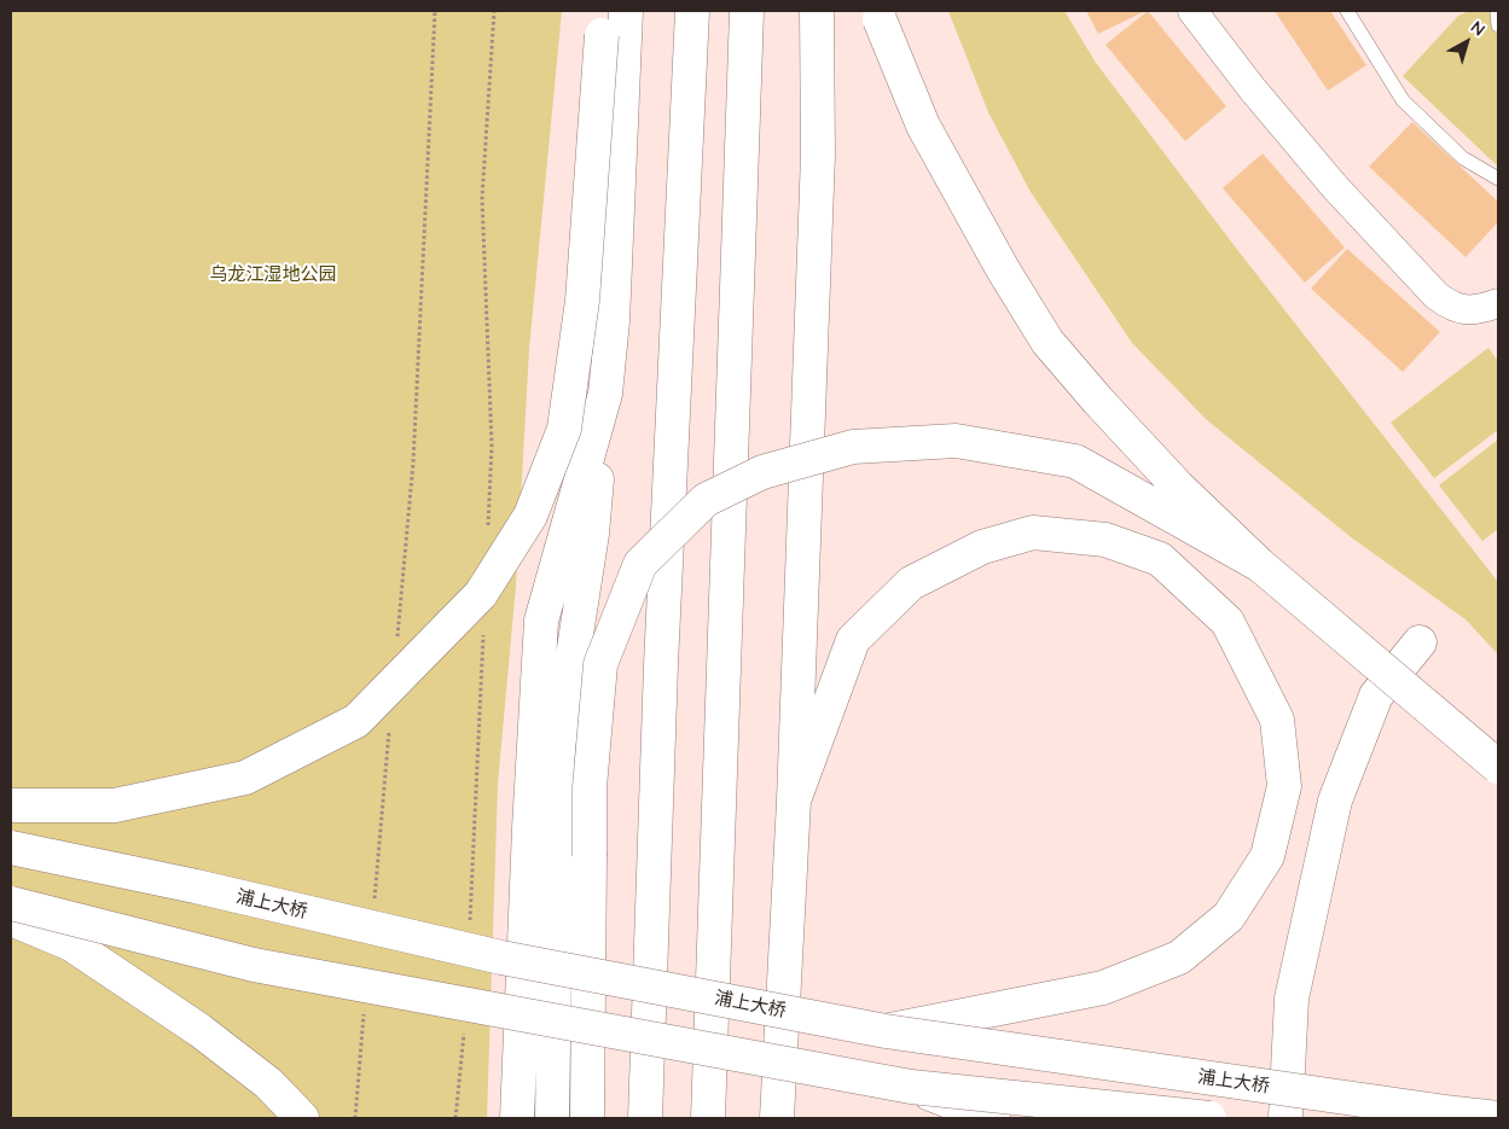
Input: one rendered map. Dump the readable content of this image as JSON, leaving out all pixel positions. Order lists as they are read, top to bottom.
{
  "streets": {
    "main road": ["浦上大桥"]
  },
  "parks": ["乌龙江湿地公园"],
  "north": "top right"
}
